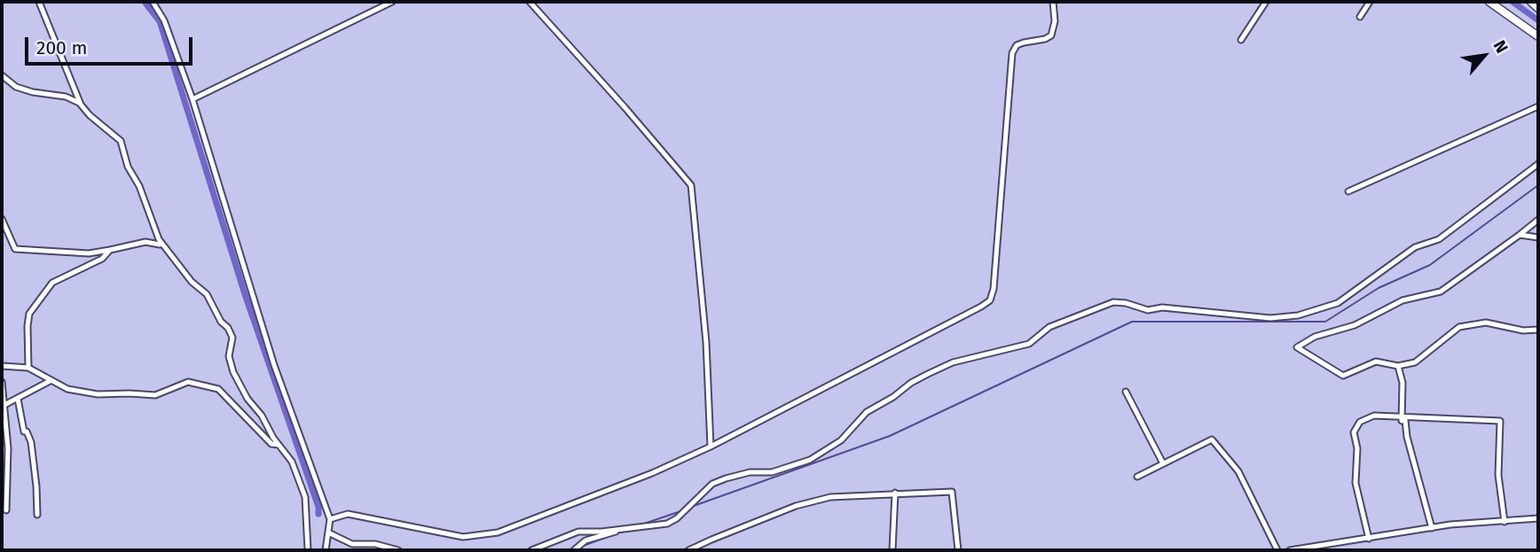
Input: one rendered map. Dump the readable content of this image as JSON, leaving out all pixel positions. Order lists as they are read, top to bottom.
{
  "scale_bar": "200 m",
  "north": "top right"
}
